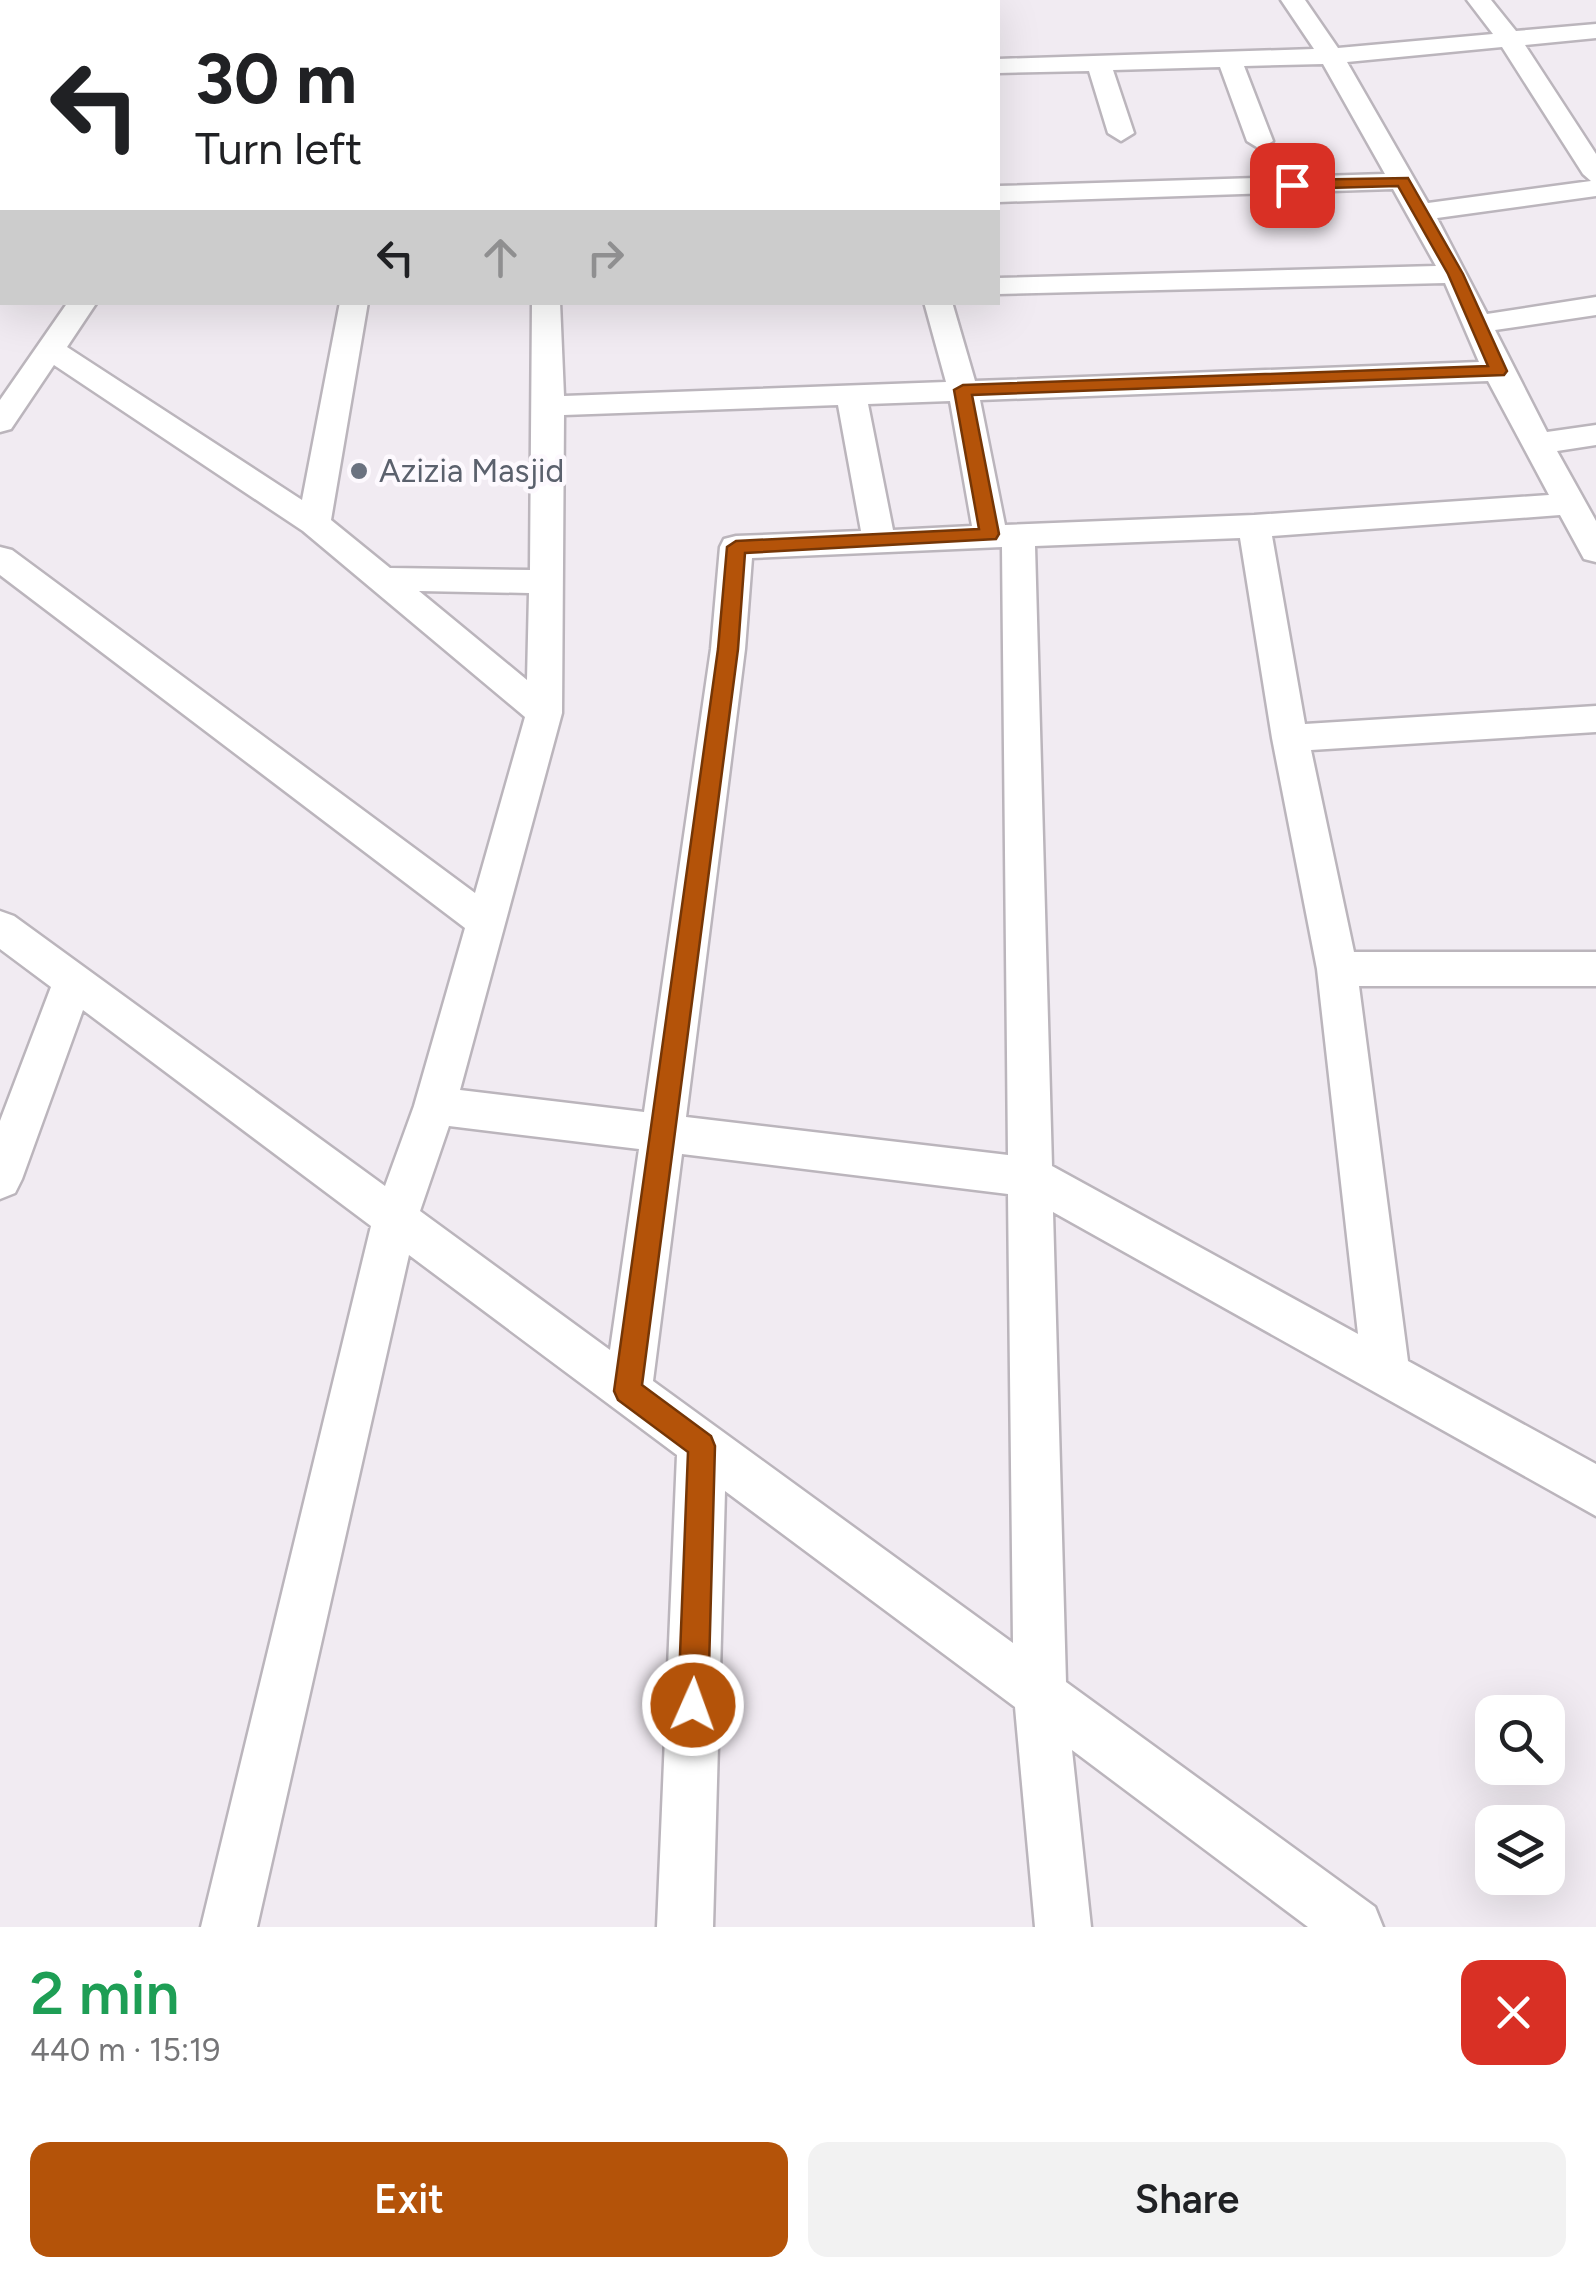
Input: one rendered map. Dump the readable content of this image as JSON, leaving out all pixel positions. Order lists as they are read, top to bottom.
{
  "places": ["Azizia Masjid"],
  "page": {
    "turn": ["30 m", "Turn left"],
    "heading": ["2 min", "440 m · 15:19"],
    "buttons": ["Exit", "Share"]
  }
}
